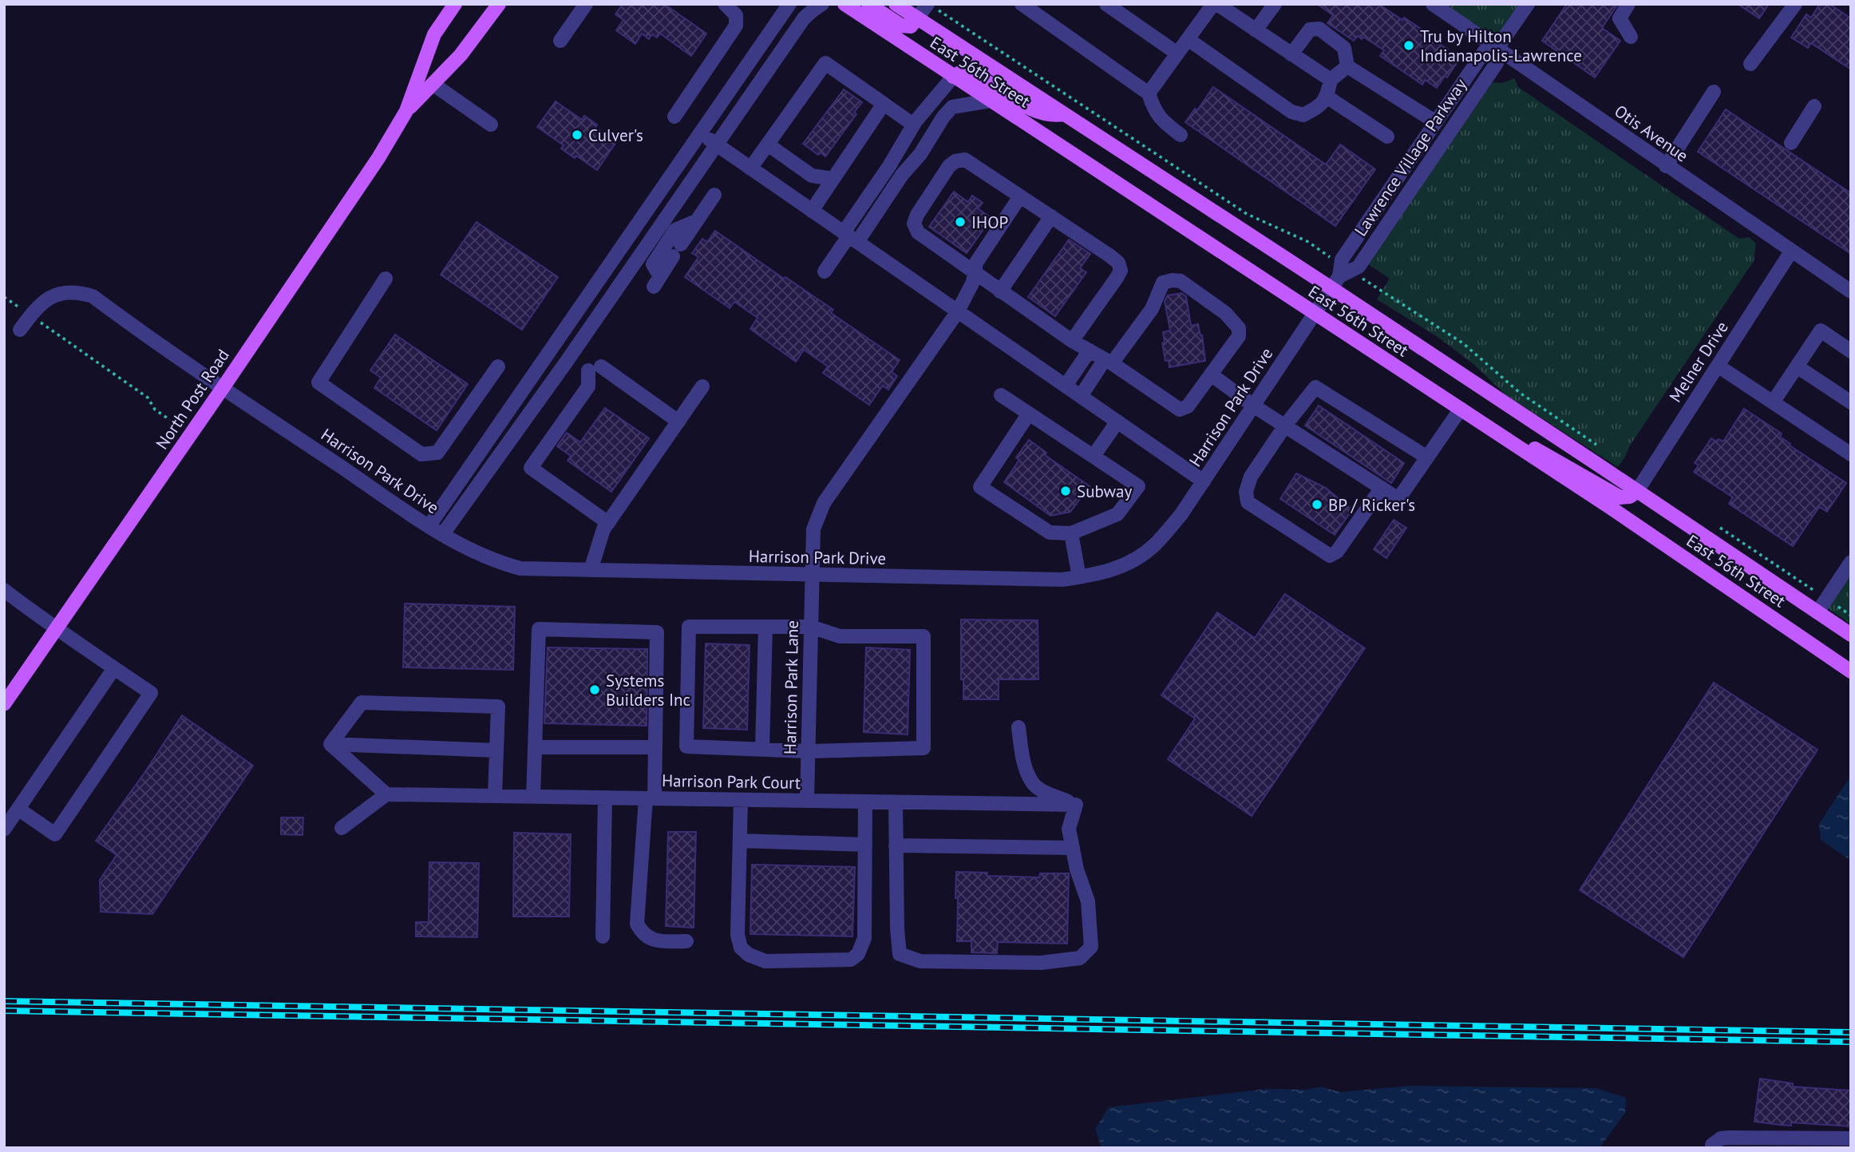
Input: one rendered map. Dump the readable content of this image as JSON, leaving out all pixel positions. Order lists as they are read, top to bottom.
{
  "streets": {
    "main road": ["East 56th Street", "North Post Road"],
    "street": [
      "Otis Avenue",
      "Lawrence Village Parkway",
      "Melner Drive",
      "Harrison Park Drive",
      "Harrison Park Lane",
      "Harrison Park Court"
    ]
  },
  "crossings": [
    ["East 56th Street", "Lawrence Village Parkway"],
    ["East 56th Street", "Melner Drive"],
    ["East 56th Street", "Harrison Park Drive"],
    ["Otis Avenue", "Lawrence Village Parkway"],
    ["Otis Avenue", "Melner Drive"],
    ["Lawrence Village Parkway", "Harrison Park Drive"],
    ["North Post Road", "Harrison Park Drive"],
    ["Harrison Park Drive", "Harrison Park Lane"],
    ["Harrison Park Lane", "Harrison Park Court"]
  ],
  "places": [
    "Tru by Hilton Indianapolis-Lawrence",
    "Culver's",
    "IHOP",
    "Subway",
    "BP / Ricker's",
    "Systems Builders Inc"
  ]
}
